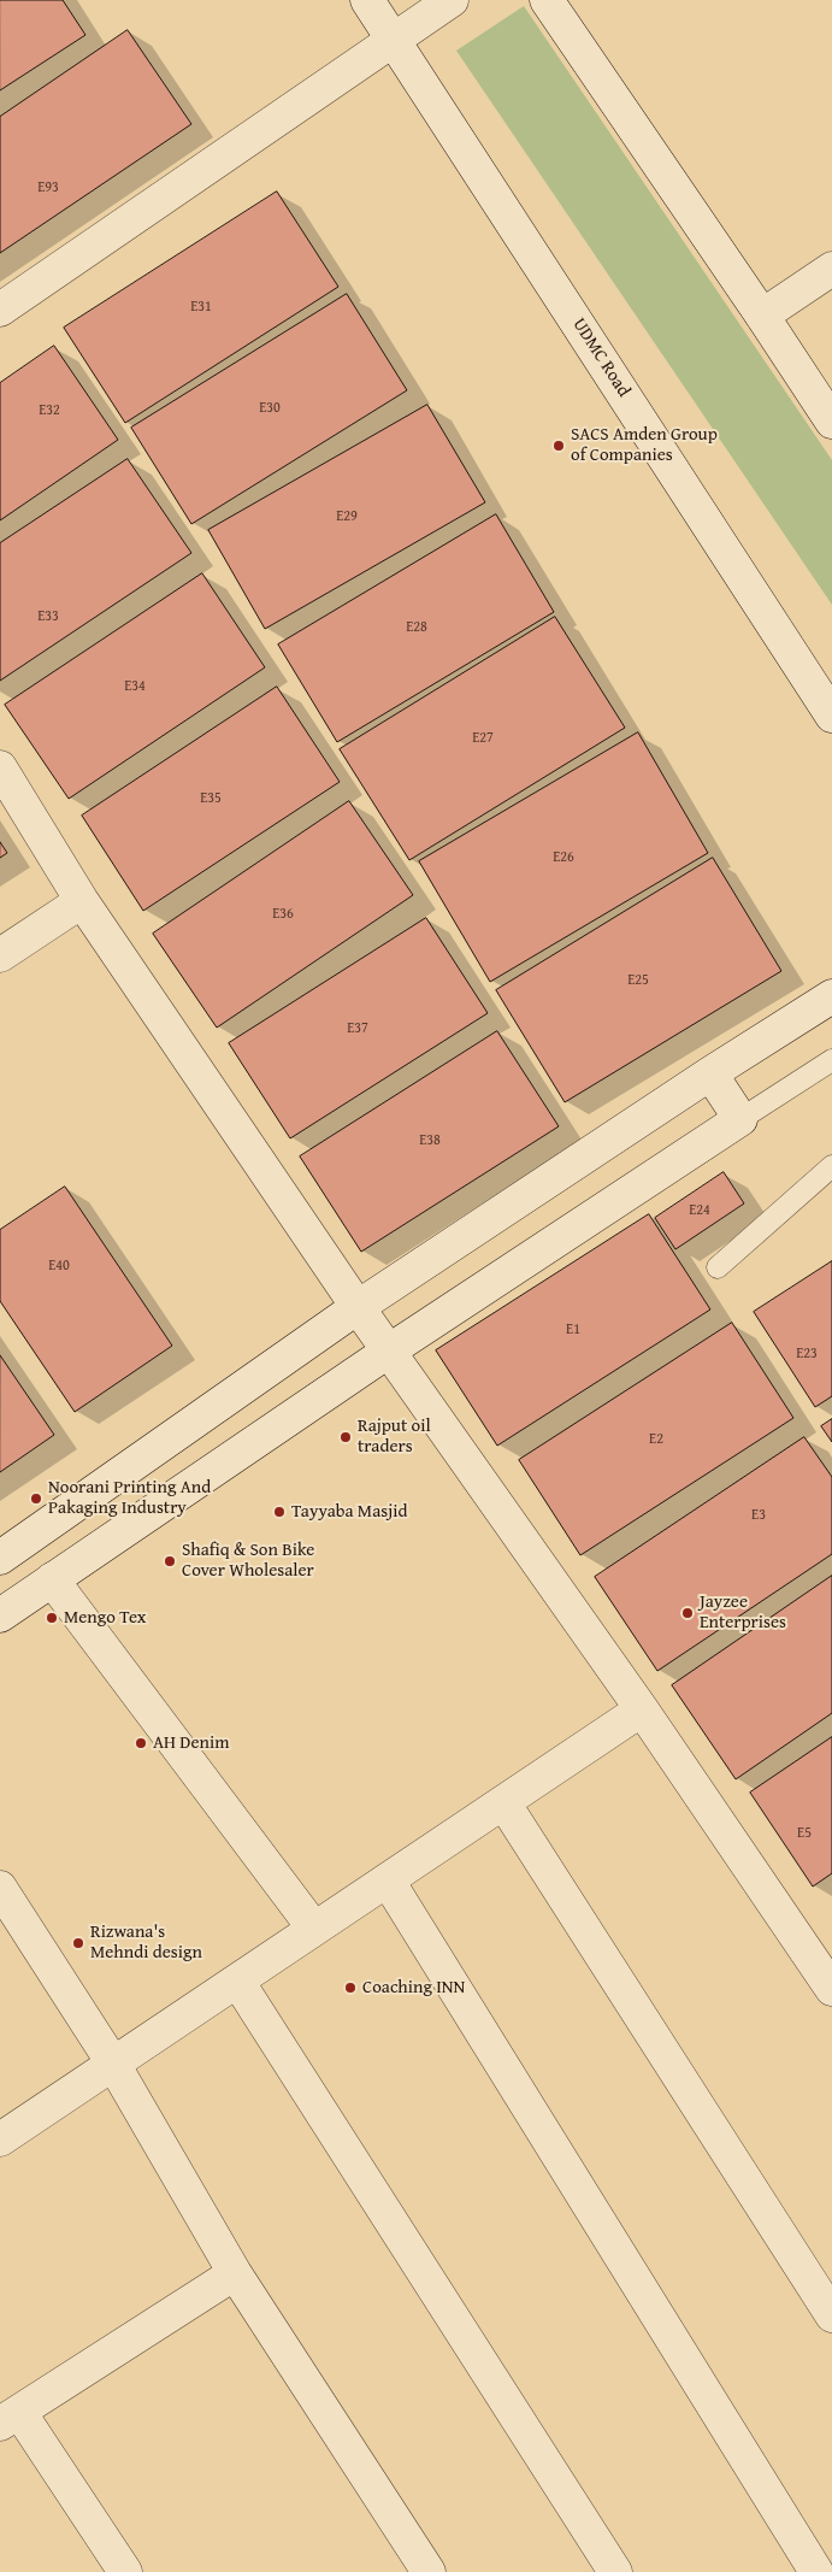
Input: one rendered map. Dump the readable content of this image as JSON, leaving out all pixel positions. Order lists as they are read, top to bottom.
{
  "streets": {
    "street": ["UDMC Road"]
  },
  "places": [
    "SACS Amden Group of Companies",
    "Rajput oil traders",
    "Noorani Printing And Pakaging Industry",
    "Tayyaba Masjid",
    "Shafiq & Son Bike Cover Wholesaler",
    "Jayzee Enterprises",
    "Mengo Tex",
    "AH Denim",
    "Rizwana's Mehndi design",
    "Coaching INN"
  ],
  "house_numbers": [
    "E93",
    "E31",
    "E30",
    "E32",
    "E29",
    "E33",
    "E28",
    "E34",
    "E27",
    "E35",
    "E26",
    "E36",
    "E25",
    "E37",
    "E38",
    "E24",
    "E40",
    "E1",
    "E23",
    "E2",
    "E3",
    "E5"
  ]
}
